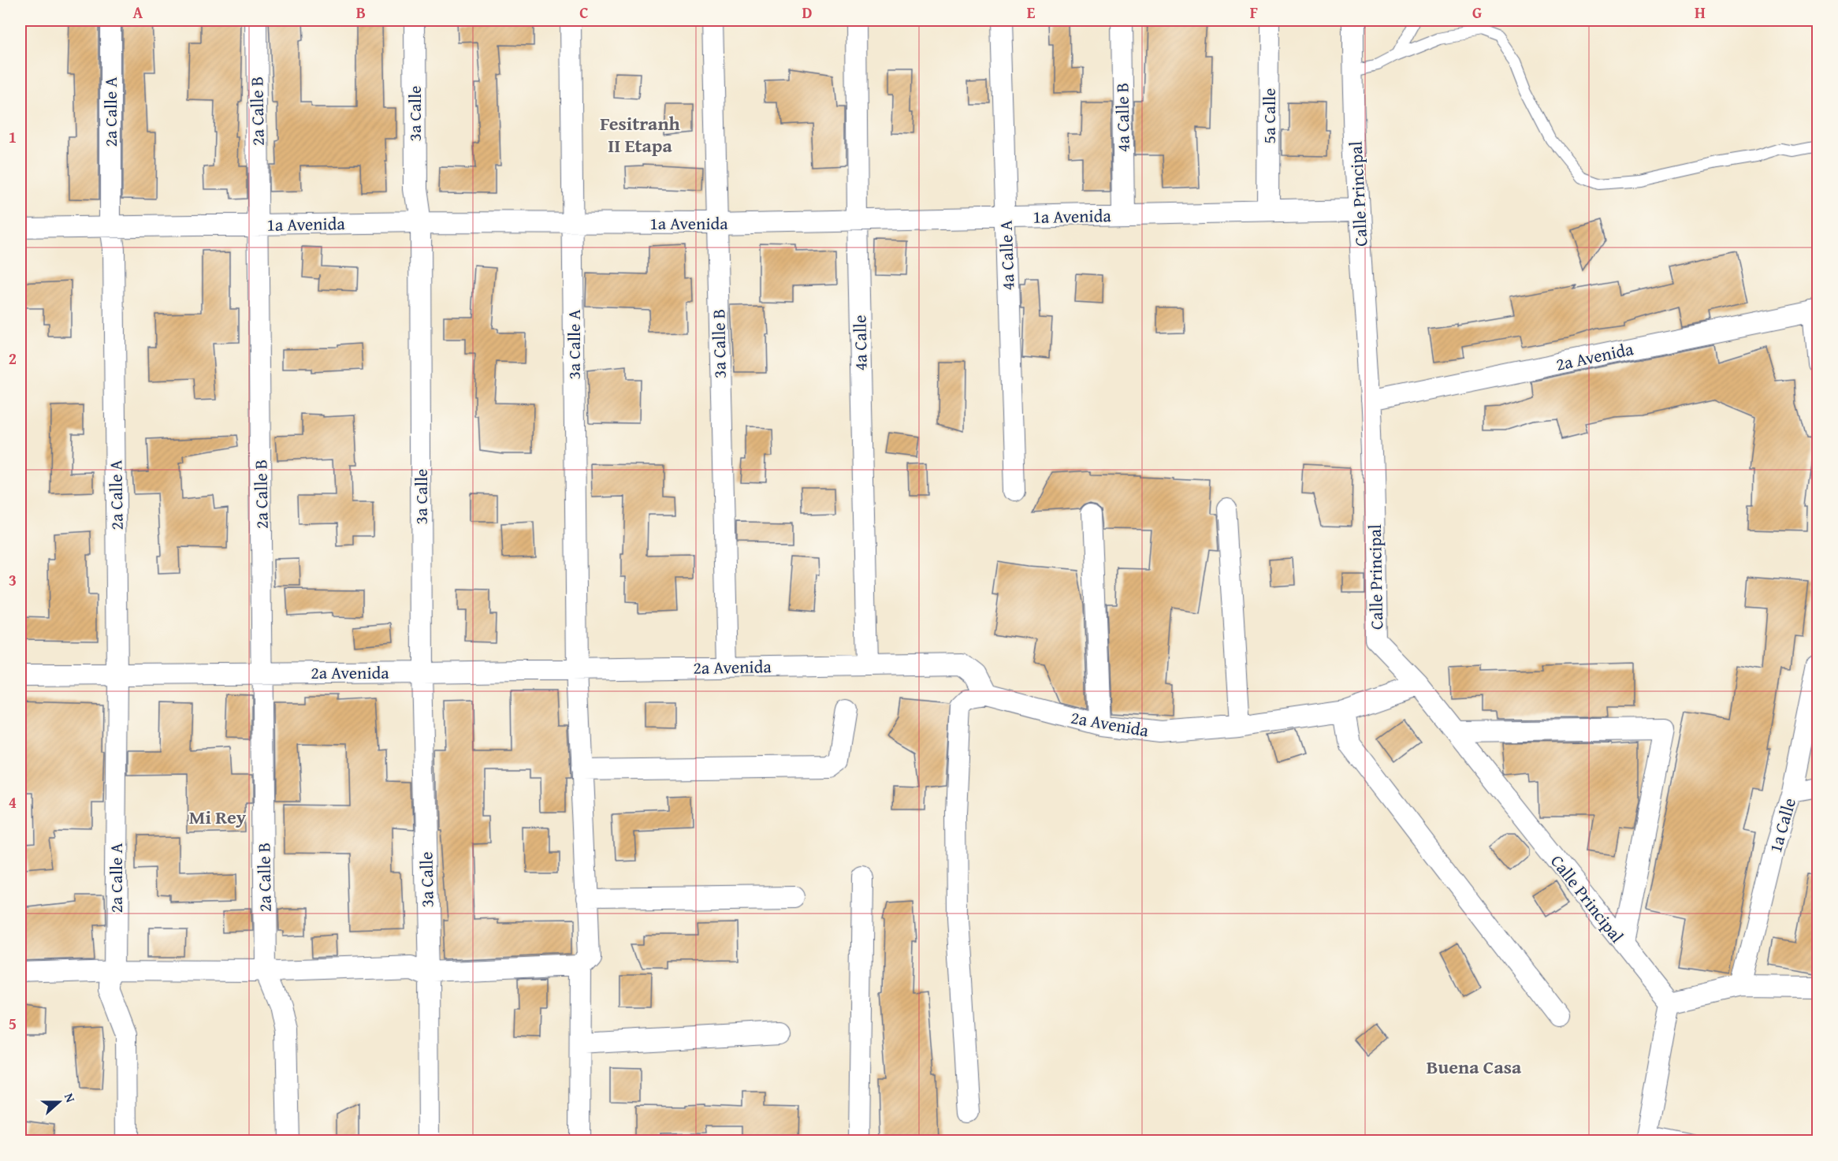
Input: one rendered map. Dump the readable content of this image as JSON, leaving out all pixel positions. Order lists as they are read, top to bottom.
{
  "streets": {
    "street": [
      "2a Calle B",
      "2a Calle A",
      "3a Calle",
      "5a Calle",
      "4a Calle B",
      "Calle Principal",
      "1a Avenida",
      "4a Calle A",
      "4a Calle",
      "3a Calle B",
      "3a Calle A",
      "2a Avenida",
      "1a Calle"
    ]
  },
  "crossings": [
    ["2a Calle B", "1a Avenida"],
    ["2a Calle B", "2a Avenida"],
    ["2a Calle A", "1a Avenida"],
    ["2a Calle A", "2a Avenida"],
    ["3a Calle", "1a Avenida"],
    ["3a Calle", "2a Avenida"],
    ["5a Calle", "1a Avenida"],
    ["4a Calle B", "1a Avenida"],
    ["Calle Principal", "1a Avenida"],
    ["Calle Principal", "2a Avenida"],
    ["1a Avenida", "4a Calle A"],
    ["1a Avenida", "4a Calle"],
    ["1a Avenida", "3a Calle B"],
    ["1a Avenida", "3a Calle A"],
    ["4a Calle", "2a Avenida"],
    ["3a Calle B", "2a Avenida"],
    ["3a Calle A", "2a Avenida"]
  ],
  "districts": ["Fesitranh II Etapa", "Mi Rey", "Buena Casa"],
  "north": "right",
  "grid": {
    "columns": [
      "A",
      "B",
      "C",
      "D",
      "E",
      "F",
      "G",
      "H"
    ],
    "rows": [
      "1",
      "2",
      "3",
      "4",
      "5"
    ]
  }
}
